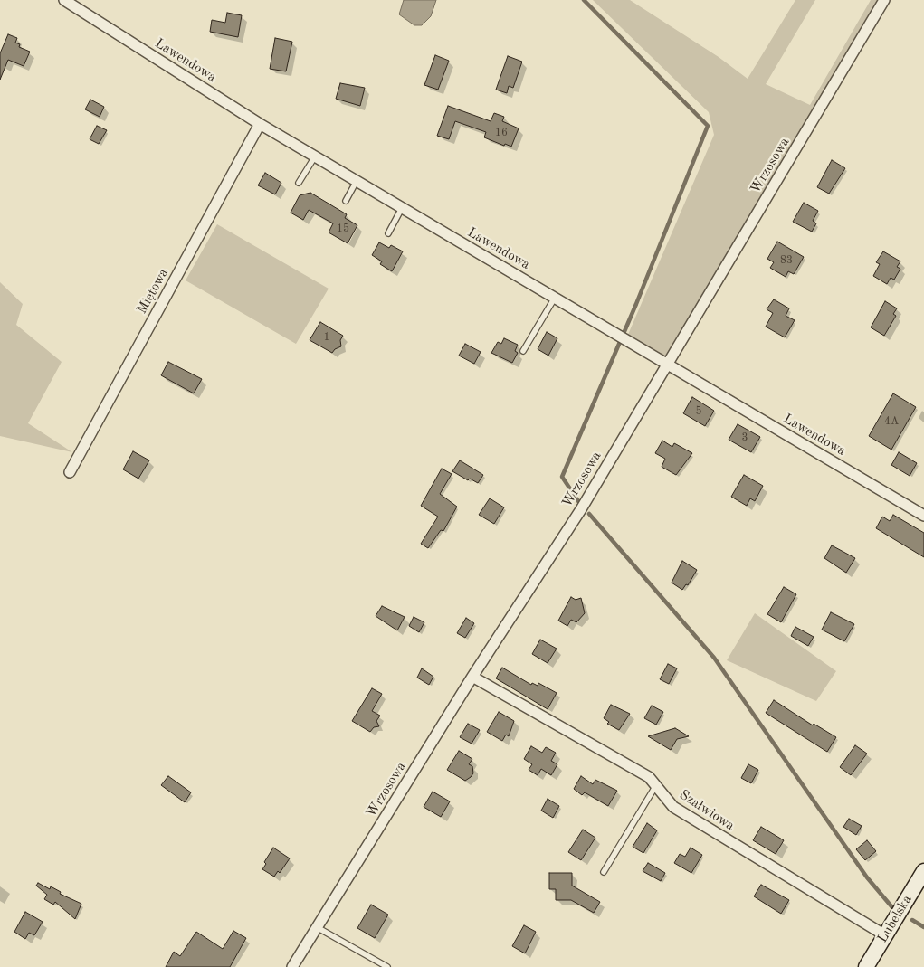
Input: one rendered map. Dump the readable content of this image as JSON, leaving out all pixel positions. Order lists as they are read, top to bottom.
{
  "streets": {
    "main road": ["Lubelska"],
    "street": [
      "Lawendowa",
      "Wrzosowa",
      "Miętowa",
      "Szałwiowa"
    ]
  },
  "crossings": [
    ["Lawendowa", "Wrzosowa"],
    ["Lawendowa", "Miętowa"],
    ["Wrzosowa", "Szałwiowa"],
    ["Szałwiowa", "Lubelska"]
  ],
  "house_numbers": [
    "16",
    "15",
    "83",
    "1",
    "5",
    "4A",
    "3"
  ]
}
